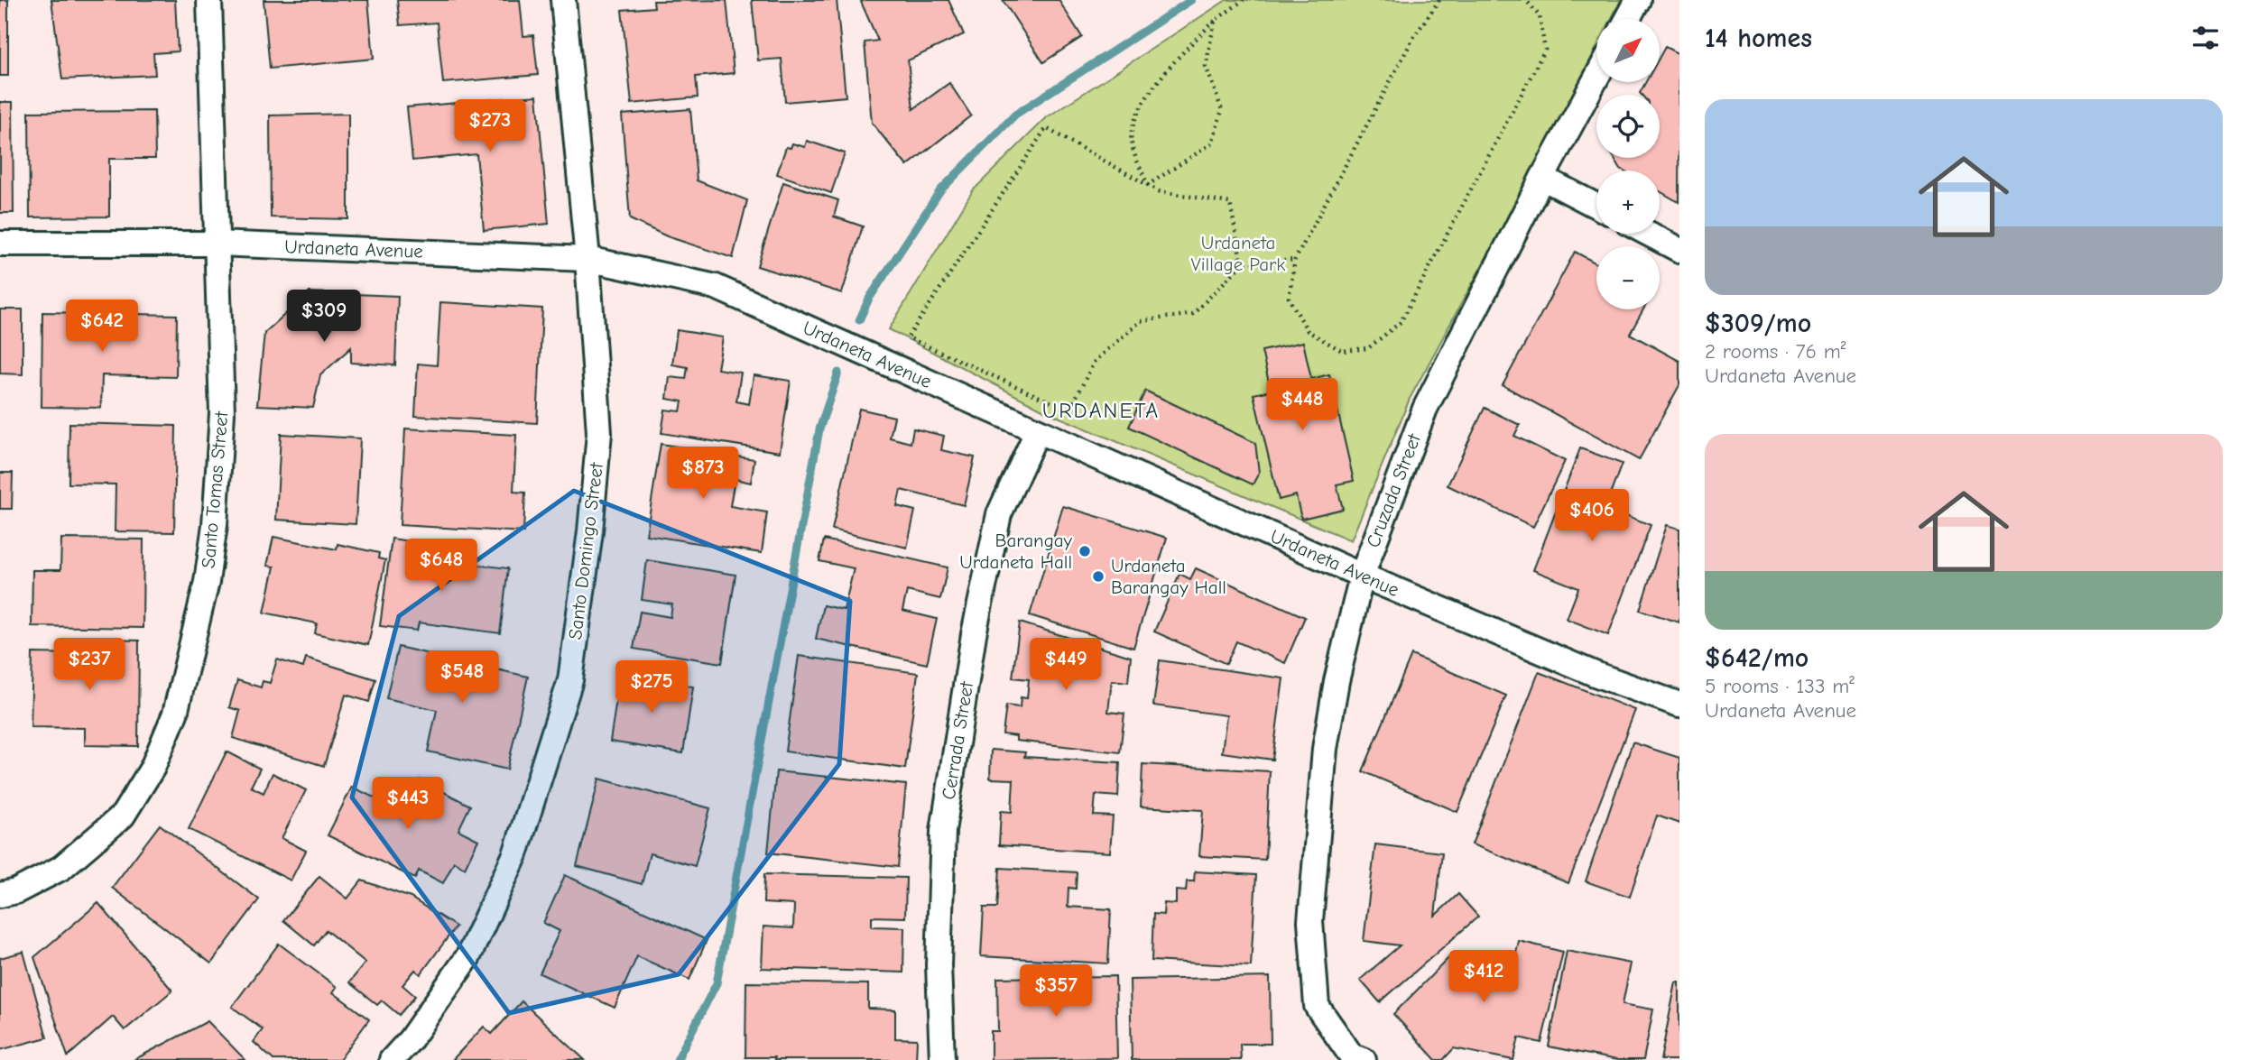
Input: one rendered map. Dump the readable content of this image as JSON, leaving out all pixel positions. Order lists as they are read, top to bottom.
{
  "streets": {
    "street": [
      "Urdaneta Avenue",
      "Santo Tomas Street",
      "Cruzada Street",
      "Santo Domingo Street",
      "Cerrada Street"
    ]
  },
  "crossings": [
    ["Urdaneta Avenue", "Santo Tomas Street"],
    ["Urdaneta Avenue", "Cruzada Street"],
    ["Urdaneta Avenue", "Santo Domingo Street"],
    ["Urdaneta Avenue", "Cerrada Street"]
  ],
  "districts": ["URDANETA"],
  "parks": ["Urdaneta Village Park"],
  "places": ["Barangay Urdaneta Hall", "Urdaneta Barangay Hall"],
  "north": "top right",
  "page": {
    "heading": "14 homes",
    "map_buttons": ["+", "−"],
    "list": [
      {
        "name": "$309/mo",
        "note": "2 rooms · 76 m² · Urdaneta Avenue"
      },
      {
        "name": "$642/mo",
        "note": "5 rooms · 133 m² · Urdaneta Avenue"
      }
    ],
    "price": [
      "$273",
      "$309",
      "$642",
      "$448",
      "$873",
      "$406",
      "$648",
      "$237",
      "$449",
      "$548",
      "$275",
      "$443",
      "$412",
      "$357"
    ]
  }
}
